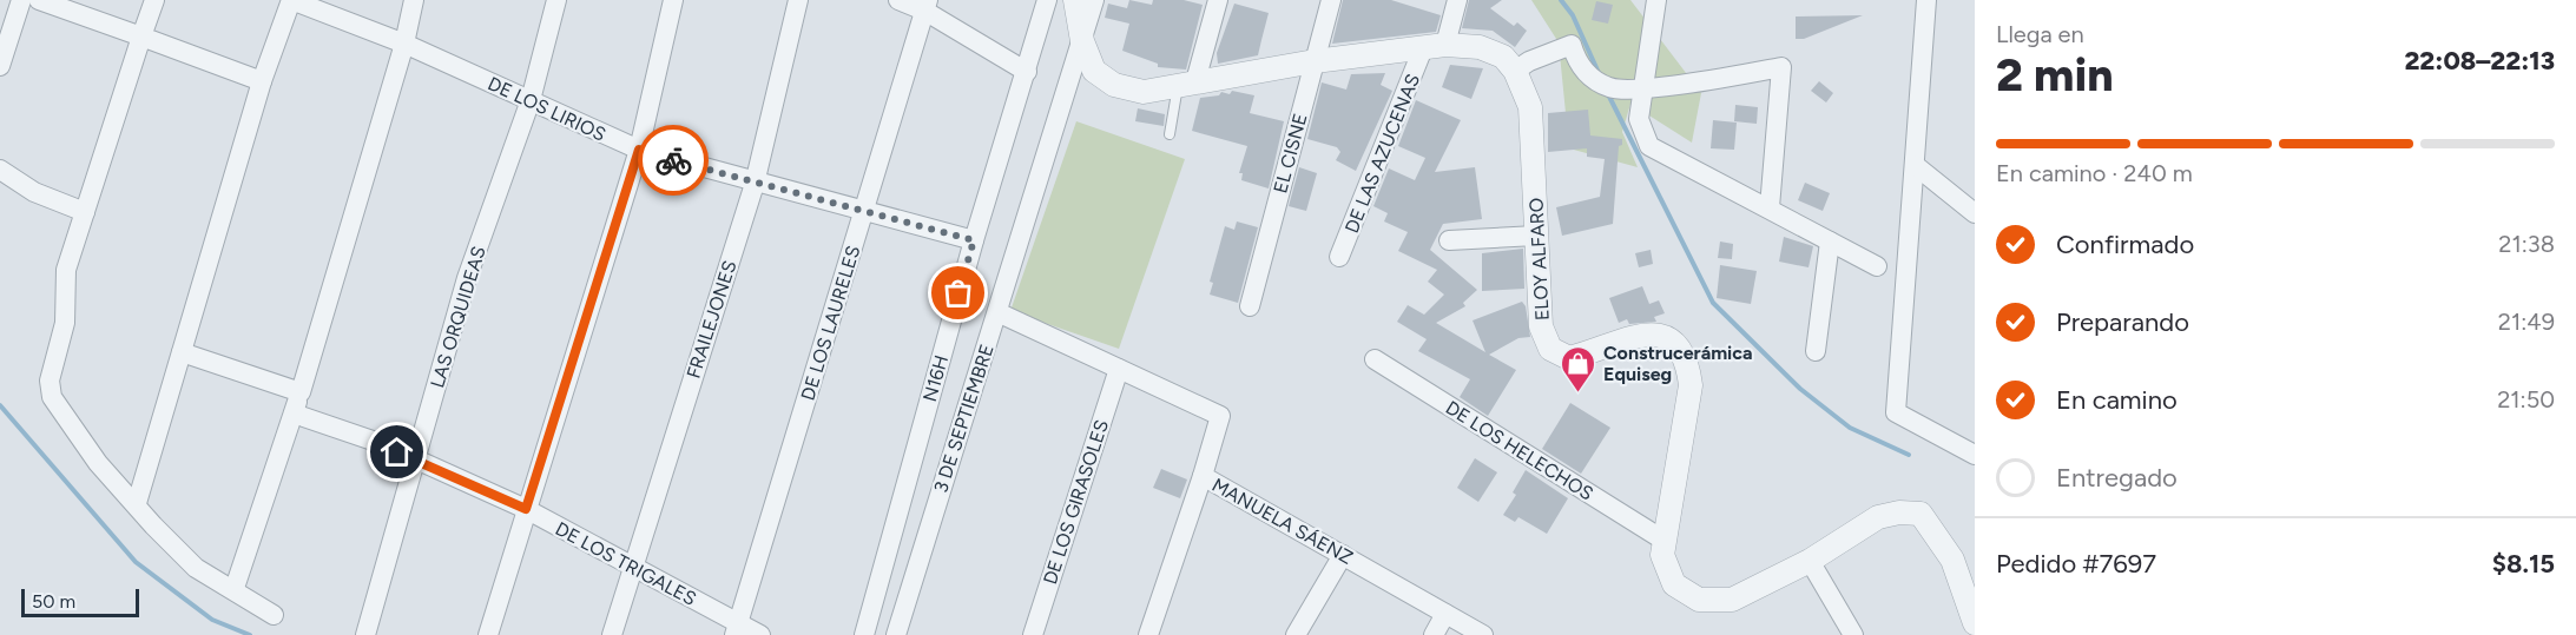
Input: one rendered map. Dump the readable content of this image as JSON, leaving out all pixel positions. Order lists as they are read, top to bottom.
{
  "streets": {
    "street": [
      "DE LOS LIRIOS",
      "EL CISNE",
      "DE LAS AZUCENAS",
      "ELOY ALFARO",
      "LAS ORQUIDEAS",
      "FRAILEJONES",
      "DE LOS LAURELES",
      "N16H",
      "3 DE SEPTIEMBRE",
      "DE LOS HELECHOS",
      "DE LOS GIRASOLES",
      "MANUELA SÁENZ",
      "DE LOS TRIGALES"
    ]
  },
  "crossings": [
    ["DE LOS LIRIOS", "LAS ORQUIDEAS"],
    ["DE LOS LIRIOS", "FRAILEJONES"],
    ["DE LOS LIRIOS", "DE LOS LAURELES"],
    ["DE LOS LIRIOS", "N16H"],
    ["ELOY ALFARO", "DE LOS HELECHOS"],
    ["LAS ORQUIDEAS", "DE LOS TRIGALES"],
    ["FRAILEJONES", "DE LOS TRIGALES"],
    ["DE LOS LAURELES", "DE LOS TRIGALES"],
    ["3 DE SEPTIEMBRE", "MANUELA SÁENZ"],
    ["DE LOS GIRASOLES", "MANUELA SÁENZ"]
  ],
  "places": {
    "shop": ["Construcerámica Equiseg"]
  },
  "scale_bar": "50 m",
  "page": {
    "heading": ["2 min", "Llega en", "22:08–22:13"],
    "panel": ["Pedido #7697", "$8.15"],
    "bar": "En camino · 240 m",
    "list": [
      ["Confirmado", "21:38"],
      ["Preparando", "21:49"],
      ["En camino", "21:50"],
      "Entregado"
    ],
    "scale": "50 m"
  }
}
